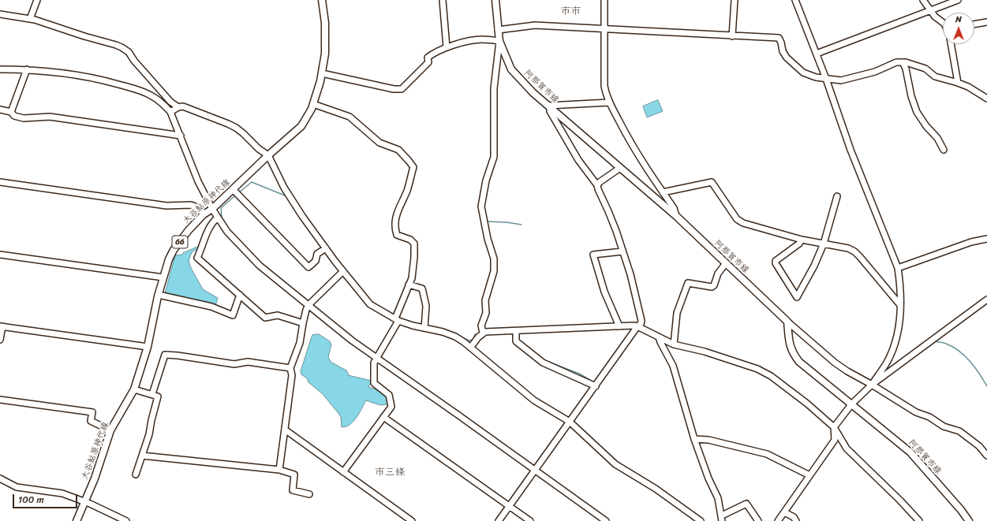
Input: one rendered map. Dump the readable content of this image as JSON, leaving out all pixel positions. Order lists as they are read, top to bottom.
{
  "streets": {
    "main road": ["阿那賀市線", "大谷鮎原神代線", "66"]
  },
  "districts": ["市市", "市三條"],
  "scale_bar": "100 m",
  "north": "top"
}
